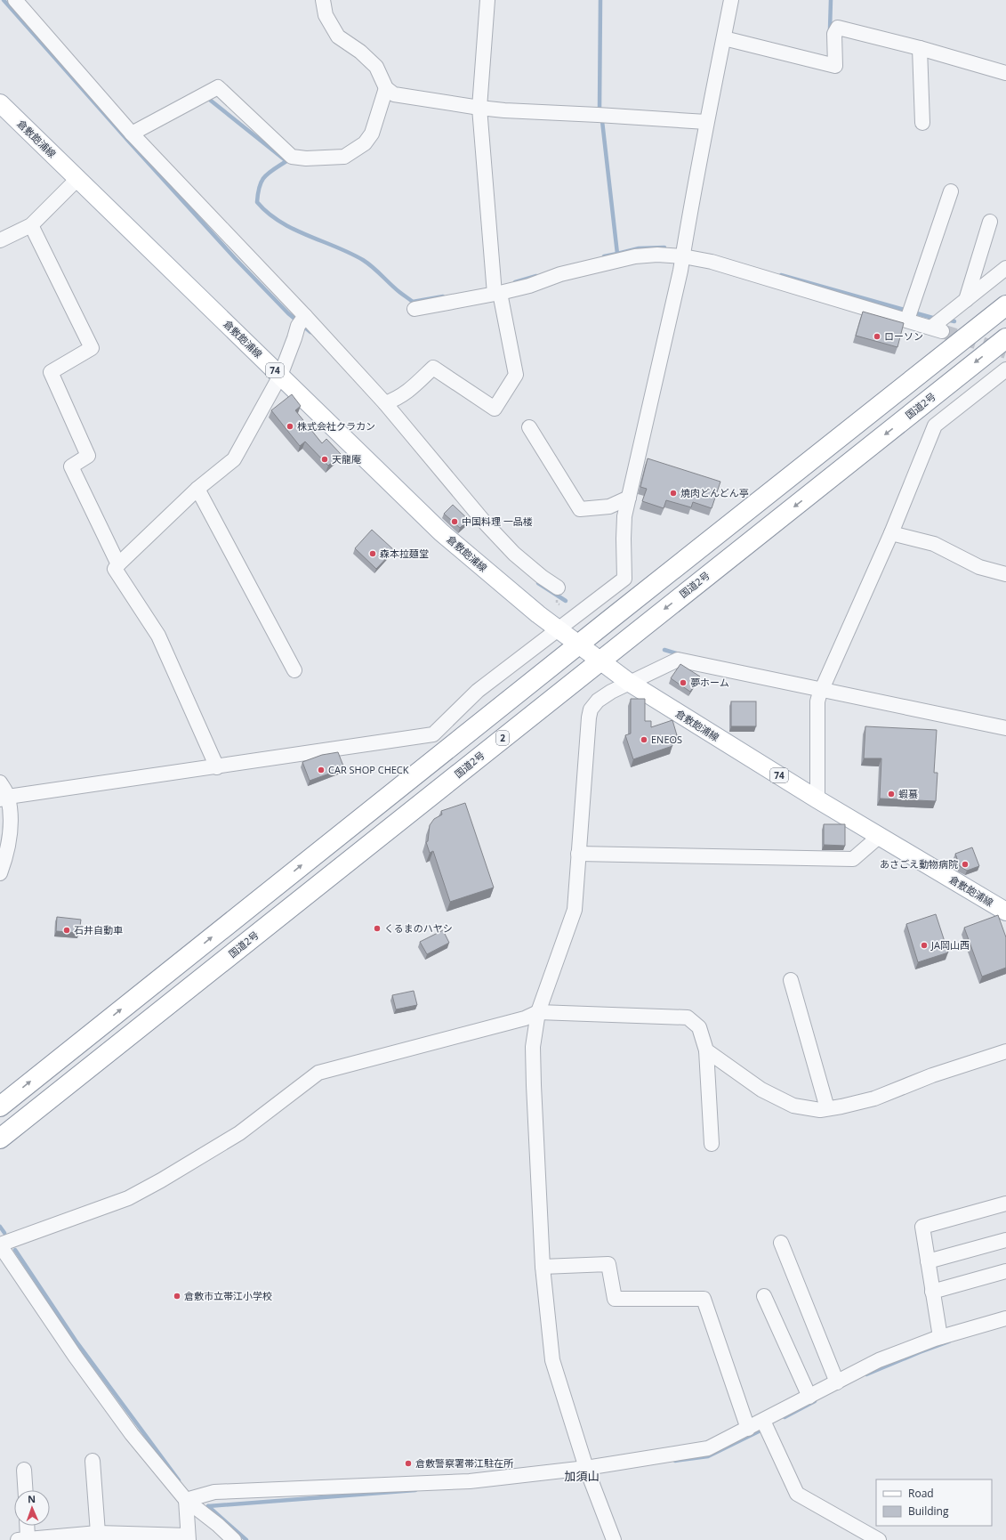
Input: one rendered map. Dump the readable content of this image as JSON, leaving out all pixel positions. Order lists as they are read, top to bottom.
{
  "streets": {
    "highway": ["国道2号", "2"],
    "main road": ["倉敷飽浦線", "74"]
  },
  "crossings": [
    ["倉敷飽浦線", "国道2号"]
  ],
  "districts": ["加須山"],
  "places": [
    "ローソン",
    "株式会社クラカン",
    "天龍庵",
    "焼肉どんどん亭",
    "中国料理 一品楼",
    "森本拉麺堂",
    "夢ホーム",
    "ENEOS",
    "CAR SHOP CHECK",
    "蝦蟇",
    "あさごえ動物病院",
    "くるまのハヤシ",
    "石井自動車",
    "JA岡山西",
    "倉敷市立帯江小学校",
    "倉敷警察署帯江駐在所"
  ],
  "legend": ["Road", "Building"],
  "north": "top"
}
